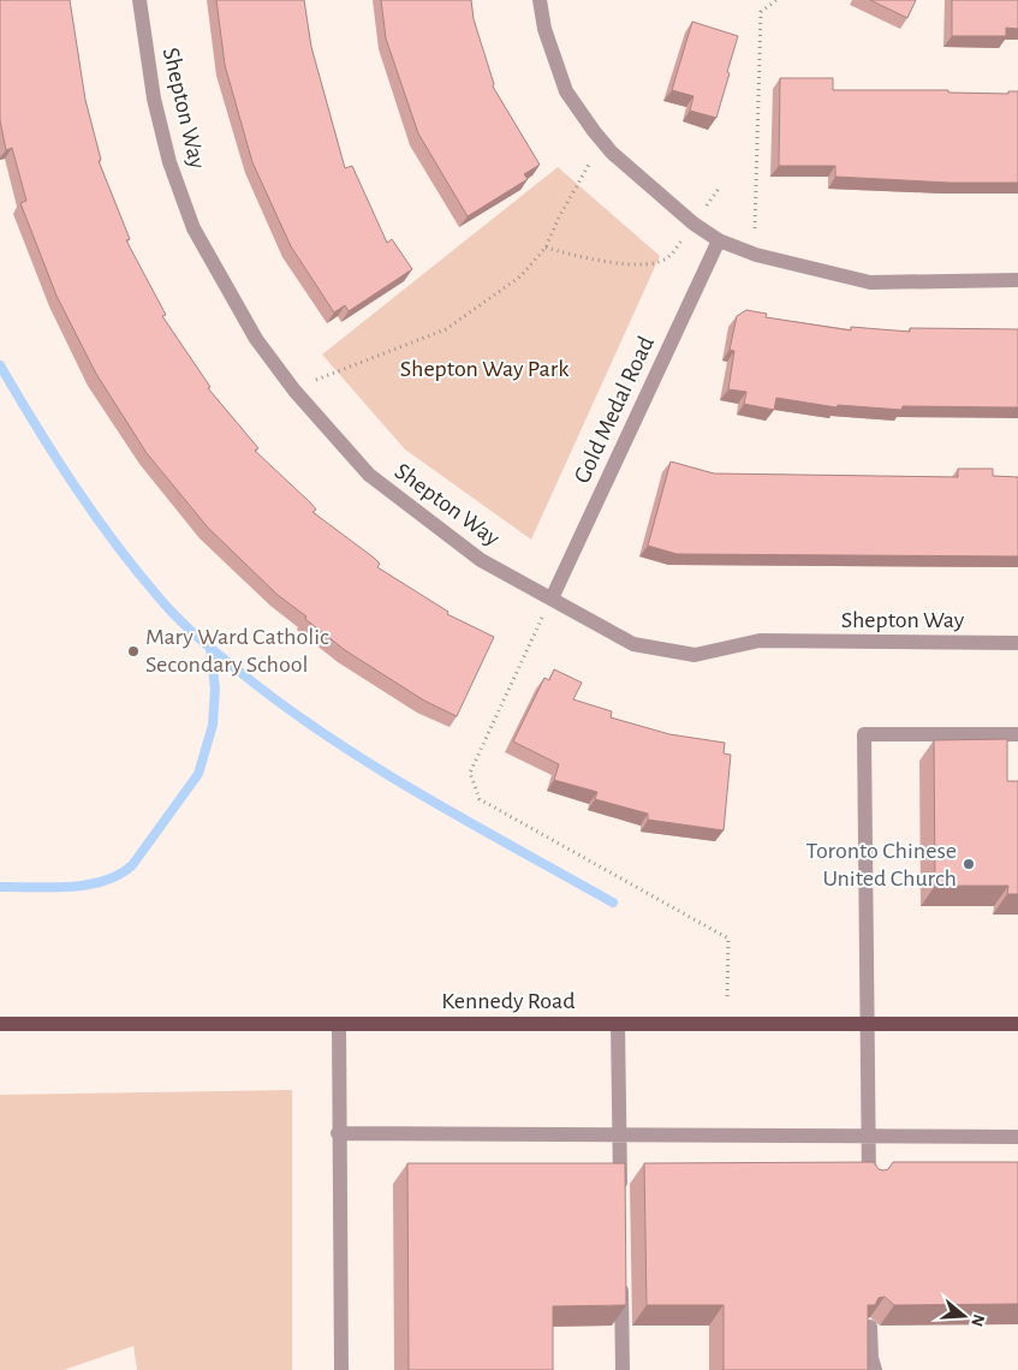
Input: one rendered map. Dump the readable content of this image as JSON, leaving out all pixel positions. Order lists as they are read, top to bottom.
{
  "streets": {
    "main road": ["Kennedy Road"],
    "street": ["Shepton Way", "Gold Medal Road"]
  },
  "crossings": [
    ["Shepton Way", "Gold Medal Road"]
  ],
  "parks": ["Shepton Way Park"],
  "places": ["Mary Ward Catholic Secondary School", "Toronto Chinese United Church"],
  "north": "right"
}
